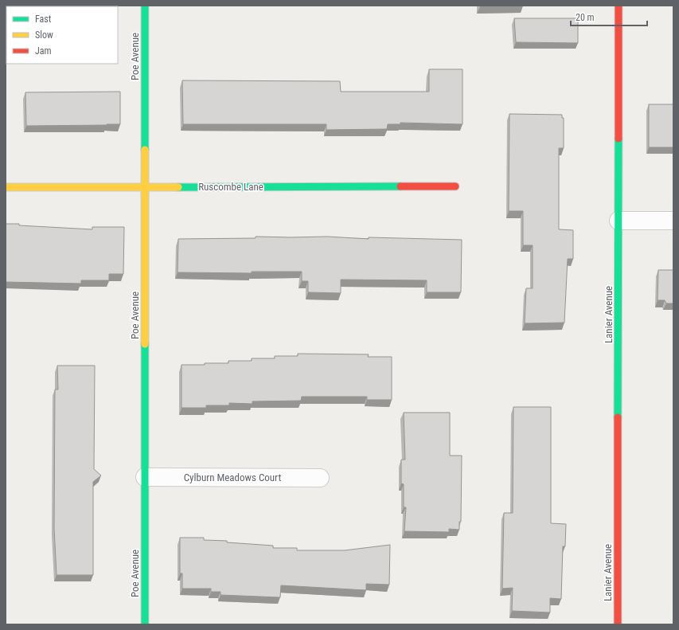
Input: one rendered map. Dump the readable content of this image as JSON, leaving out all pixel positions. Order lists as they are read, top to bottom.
{
  "streets": {
    "street": [
      "Poe Avenue",
      "Ruscombe Lane",
      "Lanier Avenue",
      "Cylburn Meadows Court"
    ]
  },
  "crossings": [
    ["Poe Avenue", "Ruscombe Lane"],
    ["Poe Avenue", "Cylburn Meadows Court"]
  ],
  "legend": ["Fast", "Slow", "Jam"],
  "scale_bar": "20 m"
}
